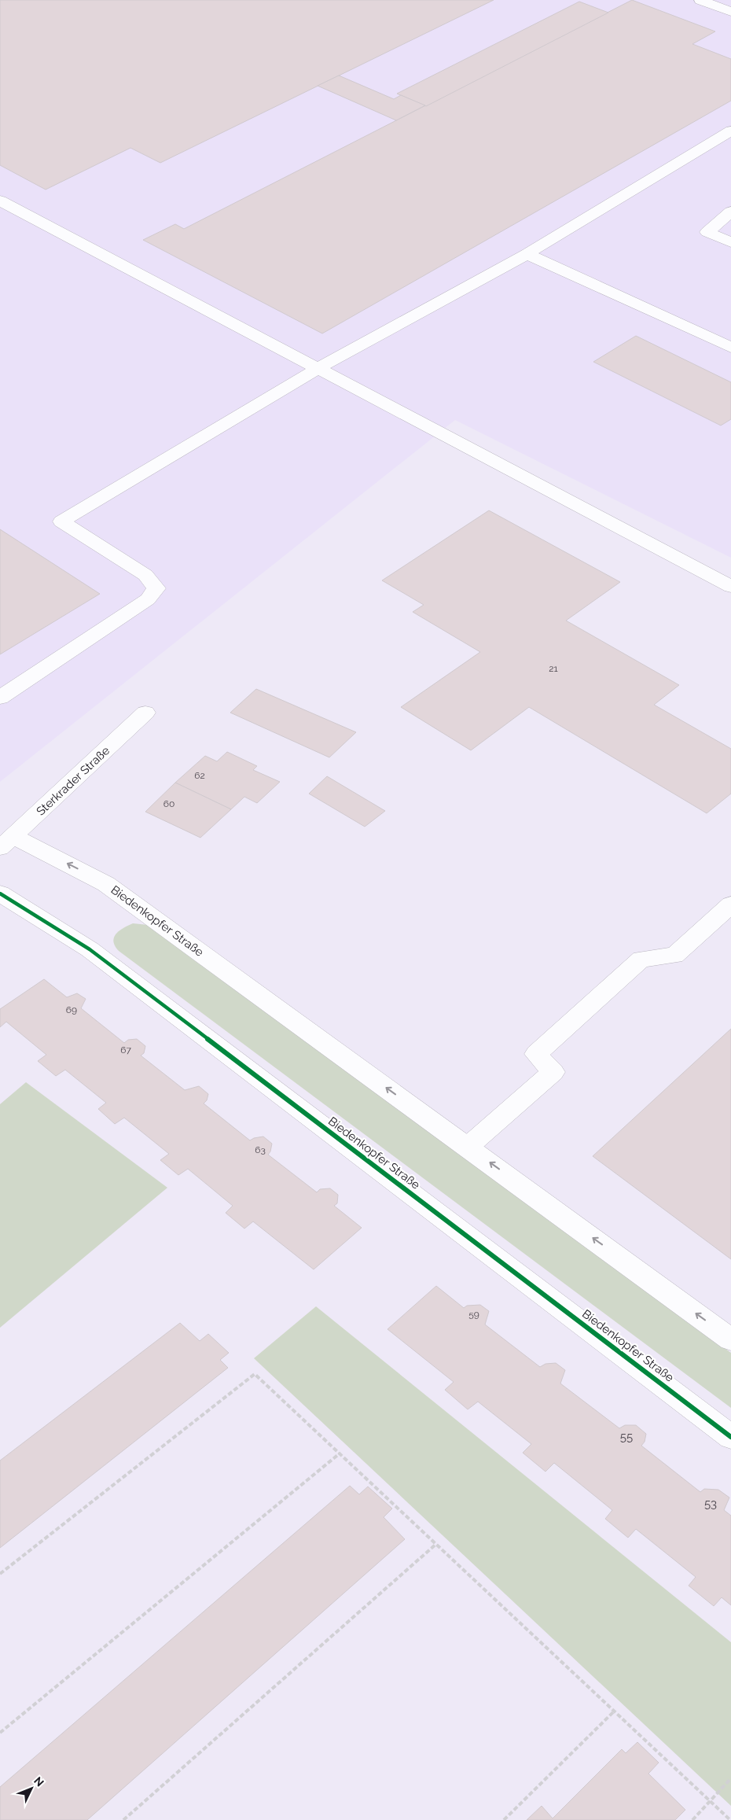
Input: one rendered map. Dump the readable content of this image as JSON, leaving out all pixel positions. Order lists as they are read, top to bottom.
{
  "streets": {
    "street": ["Sterkrader Straße", "Biedenkopfer Straße"]
  },
  "crossings": [
    ["Sterkrader Straße", "Biedenkopfer Straße"]
  ],
  "house_numbers": [
    "21",
    "62",
    "60",
    "69",
    "67",
    "63",
    "59",
    "55",
    "53"
  ],
  "north": "top right"
}
